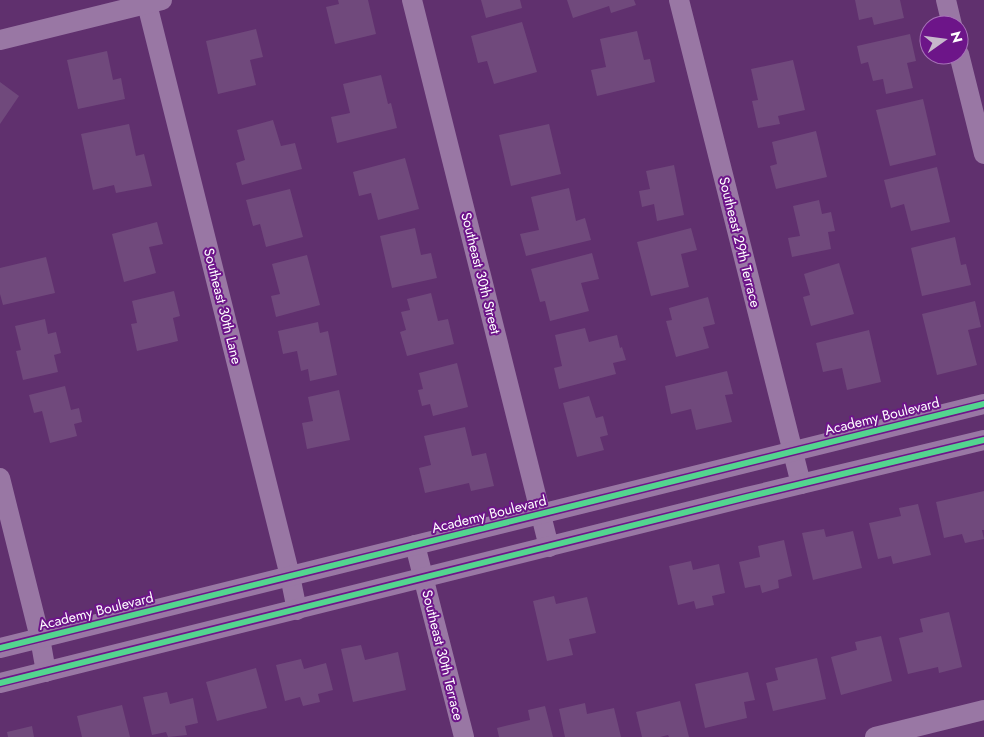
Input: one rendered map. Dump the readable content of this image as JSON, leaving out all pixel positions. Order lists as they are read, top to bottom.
{
  "streets": {
    "street": [
      "Southeast 29th Terrace",
      "Southeast 30th Street",
      "Southeast 30th Lane",
      "Academy Boulevard",
      "Southeast 30th Terrace"
    ]
  },
  "crossings": [
    ["Southeast 29th Terrace", "Academy Boulevard"],
    ["Southeast 30th Street", "Academy Boulevard"],
    ["Southeast 30th Lane", "Academy Boulevard"],
    ["Academy Boulevard", "Southeast 30th Terrace"]
  ],
  "north": "right"
}
